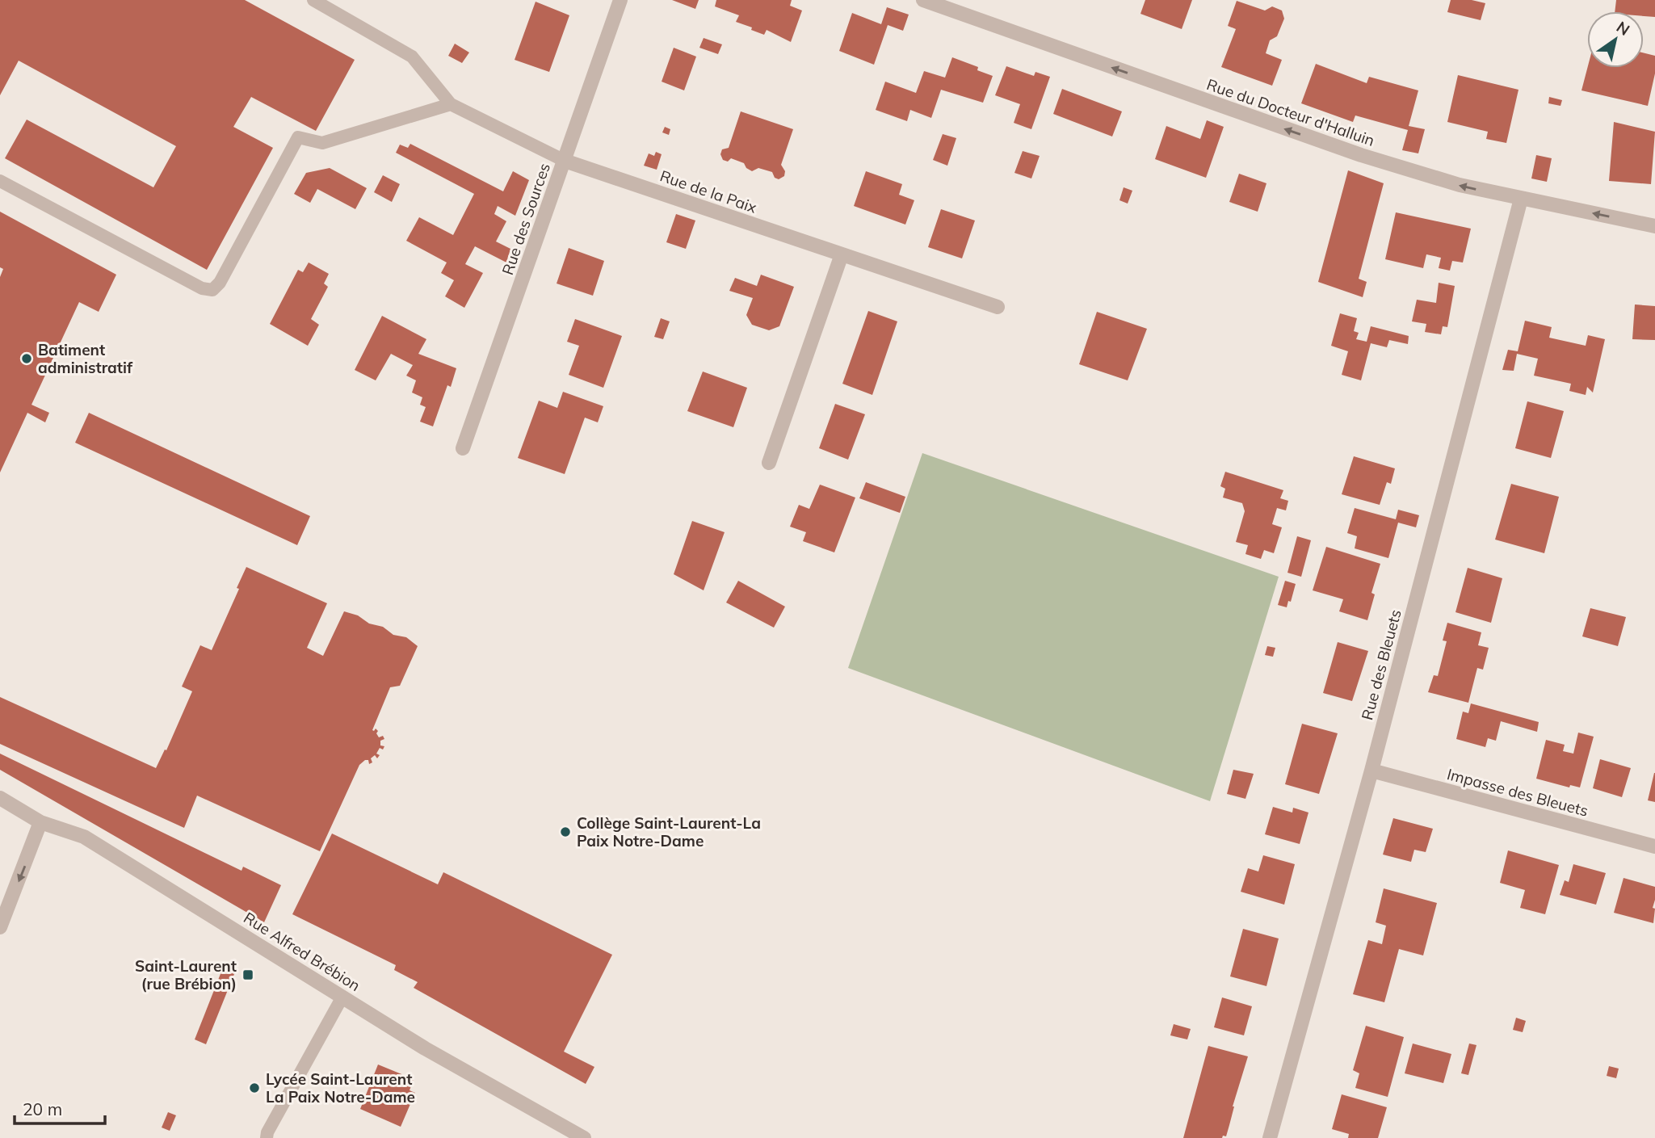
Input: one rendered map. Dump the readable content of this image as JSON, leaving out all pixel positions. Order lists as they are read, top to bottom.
{
  "streets": {
    "street": [
      "Rue du Docteur d'Halluin",
      "Rue de la Paix",
      "Rue des Sources",
      "Rue des Bleuets",
      "Impasse des Bleuets",
      "Rue Alfred Brébion"
    ]
  },
  "crossings": [
    ["Rue du Docteur d'Halluin", "Rue des Bleuets"],
    ["Rue de la Paix", "Rue des Sources"],
    ["Rue des Bleuets", "Impasse des Bleuets"]
  ],
  "one_way": ["Rue du Docteur d'Halluin"],
  "places": {
    "other": ["Batiment administratif", "Collège Saint-Laurent-La Paix Notre-Dame", "Lycée Saint-Laurent La Paix Notre-Dame"],
    "transit": ["Saint-Laurent (rue Brébion)"]
  },
  "scale_bar": "20 m",
  "north": "top right"
}
